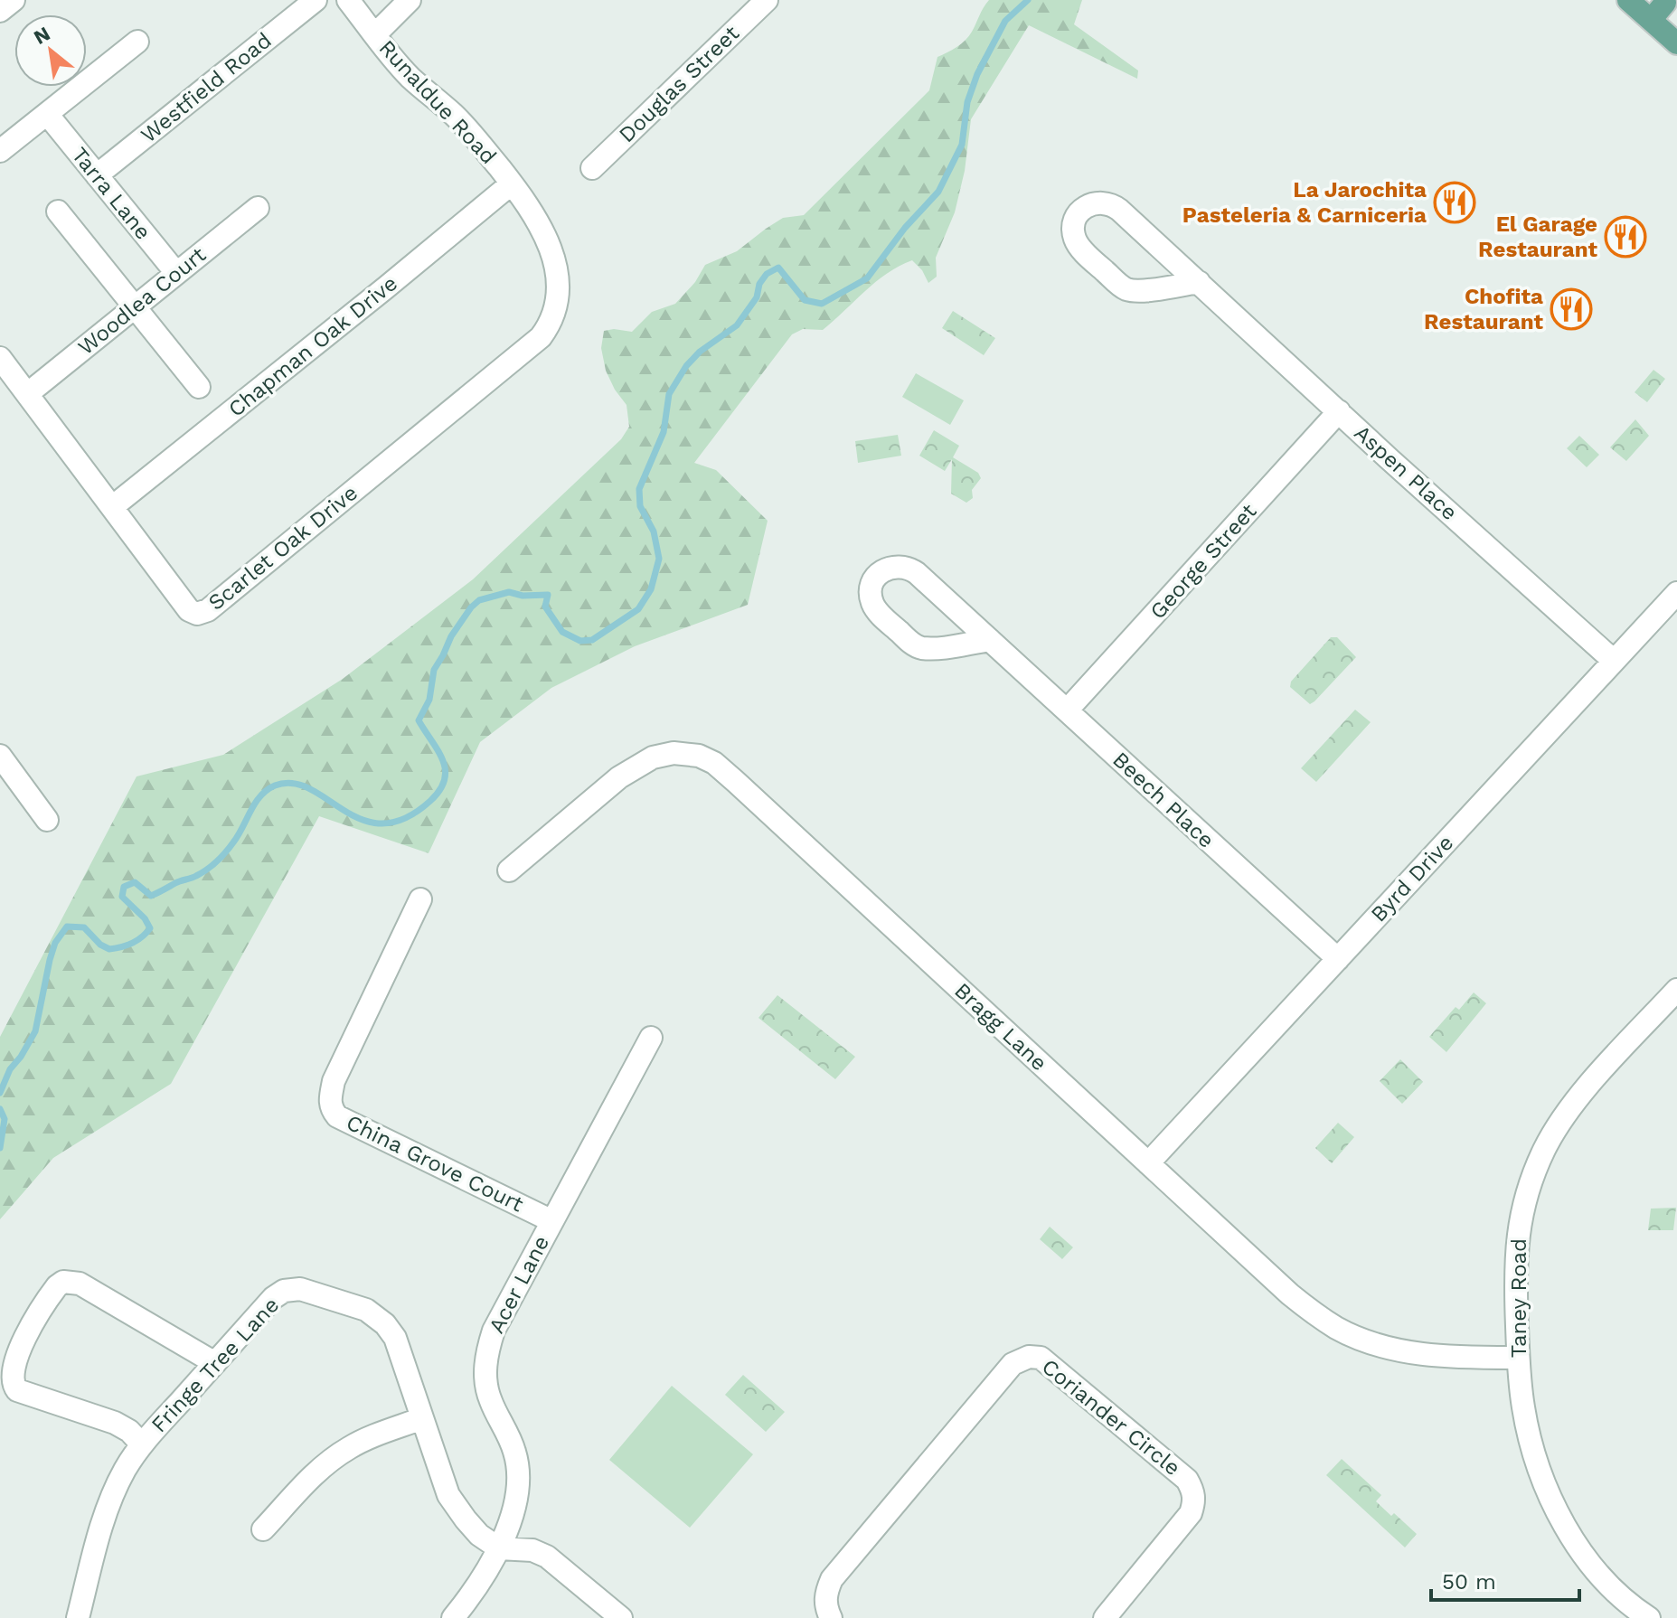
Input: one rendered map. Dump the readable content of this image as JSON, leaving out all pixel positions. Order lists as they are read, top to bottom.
{
  "streets": {
    "street": [
      "Douglas Street",
      "Westfield Road",
      "Runaldue Road",
      "Tarra Lane",
      "Woodlea Court",
      "Chapman Oak Drive",
      "Aspen Place",
      "Scarlet Oak Drive",
      "George Street",
      "Beech Place",
      "Byrd Drive",
      "Bragg Lane",
      "China Grove Court",
      "Acer Lane",
      "Taney Road",
      "Fringe Tree Lane",
      "Coriander Circle"
    ]
  },
  "crossings": [
    ["Westfield Road", "Tarra Lane"],
    ["Runaldue Road", "Chapman Oak Drive"],
    ["Runaldue Road", "Scarlet Oak Drive"],
    ["Tarra Lane", "Woodlea Court"],
    ["Woodlea Court", "Scarlet Oak Drive"],
    ["Chapman Oak Drive", "Scarlet Oak Drive"],
    ["Aspen Place", "George Street"],
    ["Aspen Place", "Byrd Drive"],
    ["George Street", "Beech Place"],
    ["Beech Place", "Byrd Drive"],
    ["Byrd Drive", "Bragg Lane"],
    ["Bragg Lane", "Taney Road"],
    ["China Grove Court", "Acer Lane"],
    ["Acer Lane", "Fringe Tree Lane"]
  ],
  "places": {
    "restaurant": ["La Jarochita Pasteleria & Carniceria", "El Garage Restaurant", "Chofita Restaurant"]
  },
  "scale_bar": "50 m",
  "north": "top left"
}
